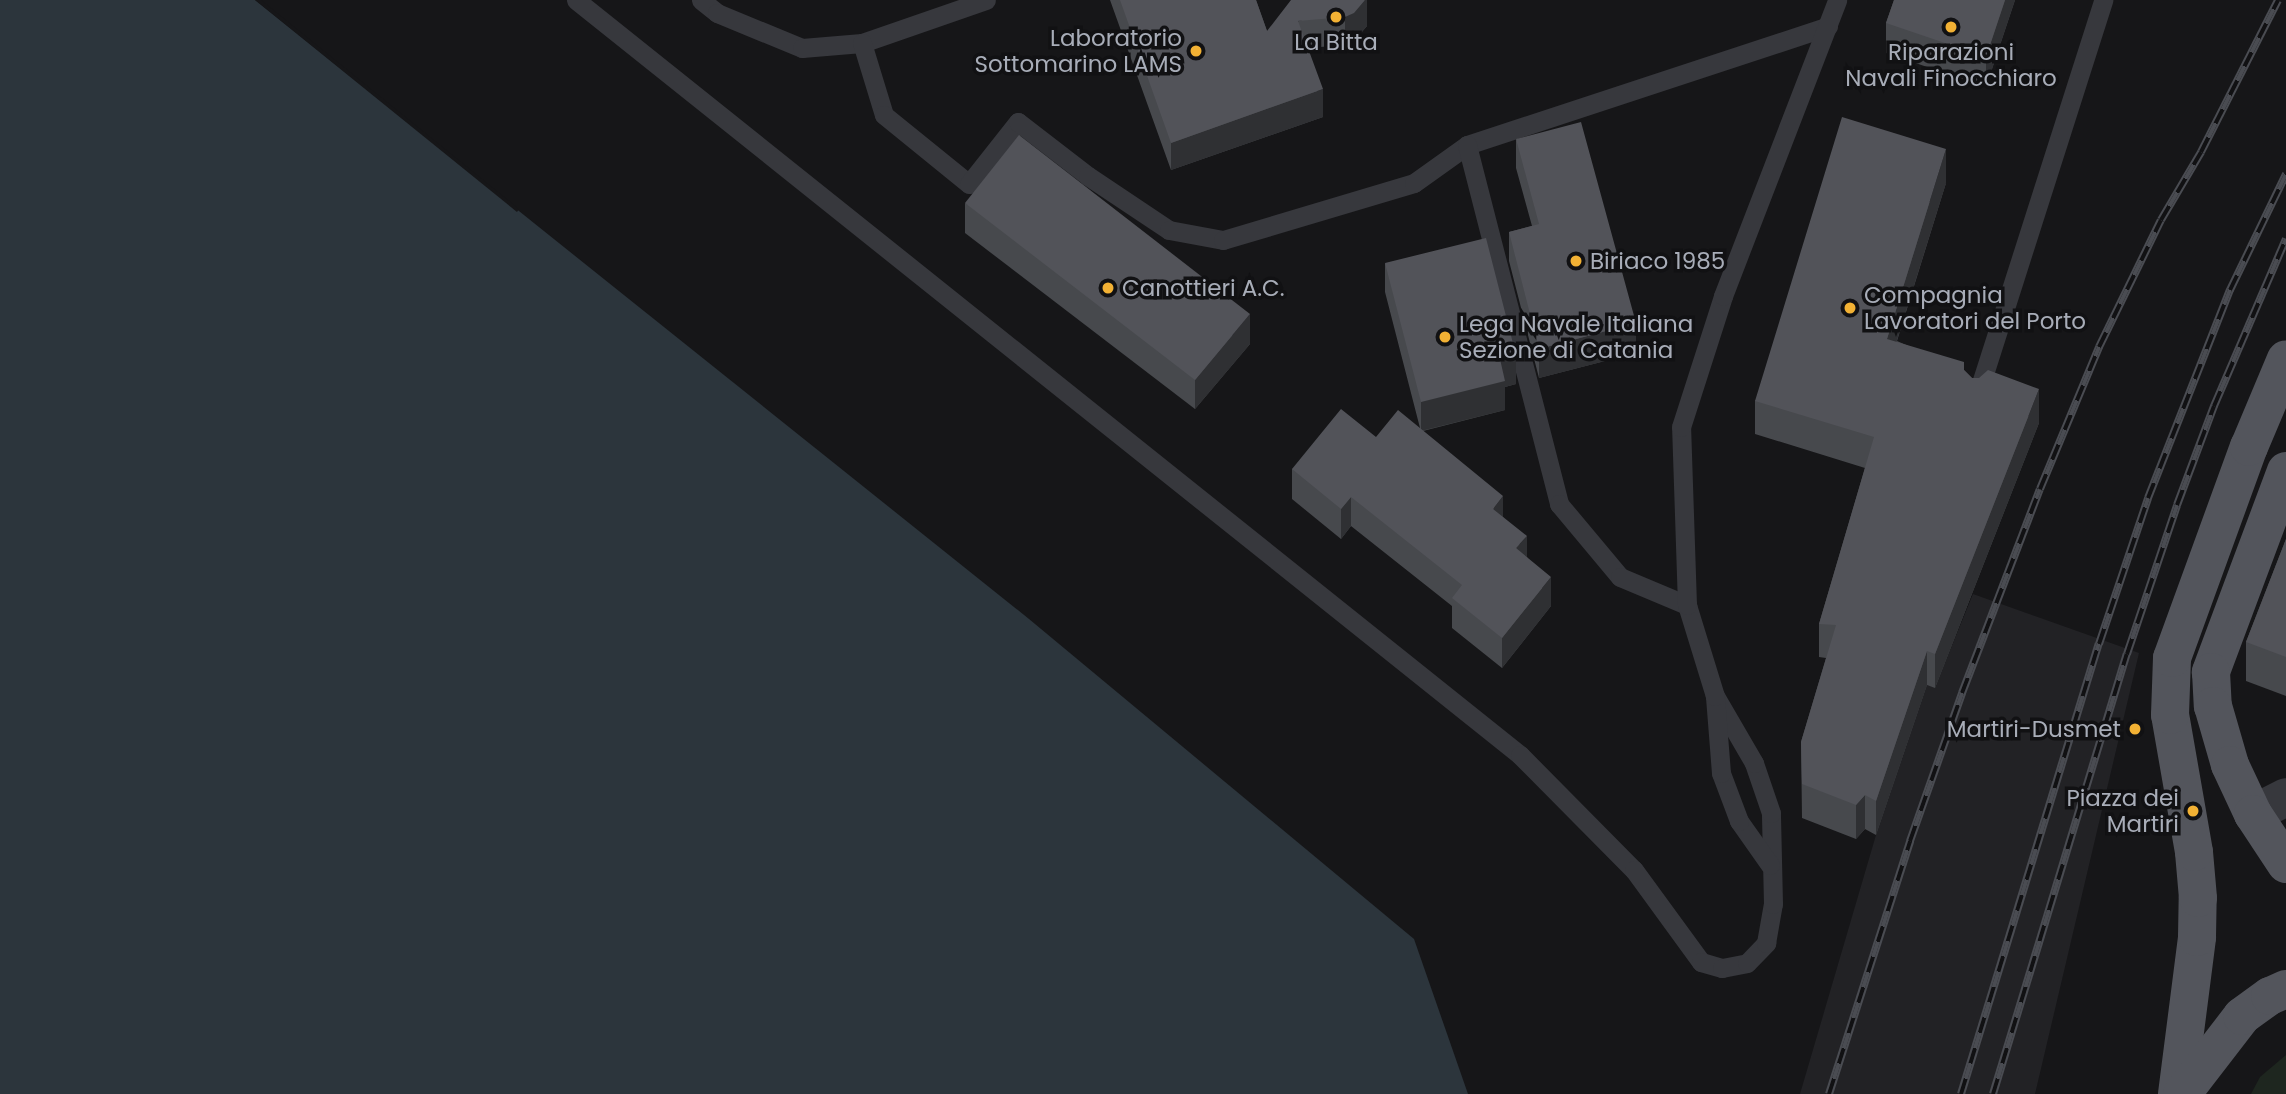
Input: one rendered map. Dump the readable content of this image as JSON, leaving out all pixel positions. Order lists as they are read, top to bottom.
{
  "places": [
    "La Bitta",
    "Riparazioni Navali Finocchiaro",
    "Laboratorio Sottomarino LAMS",
    "Biriaco 1985",
    "Canottieri A.C.",
    "Compagnia Lavoratori del Porto",
    "Lega Navale Italiana Sezione di Catania",
    "Martiri-Dusmet",
    "Piazza dei Martiri"
  ]
}
